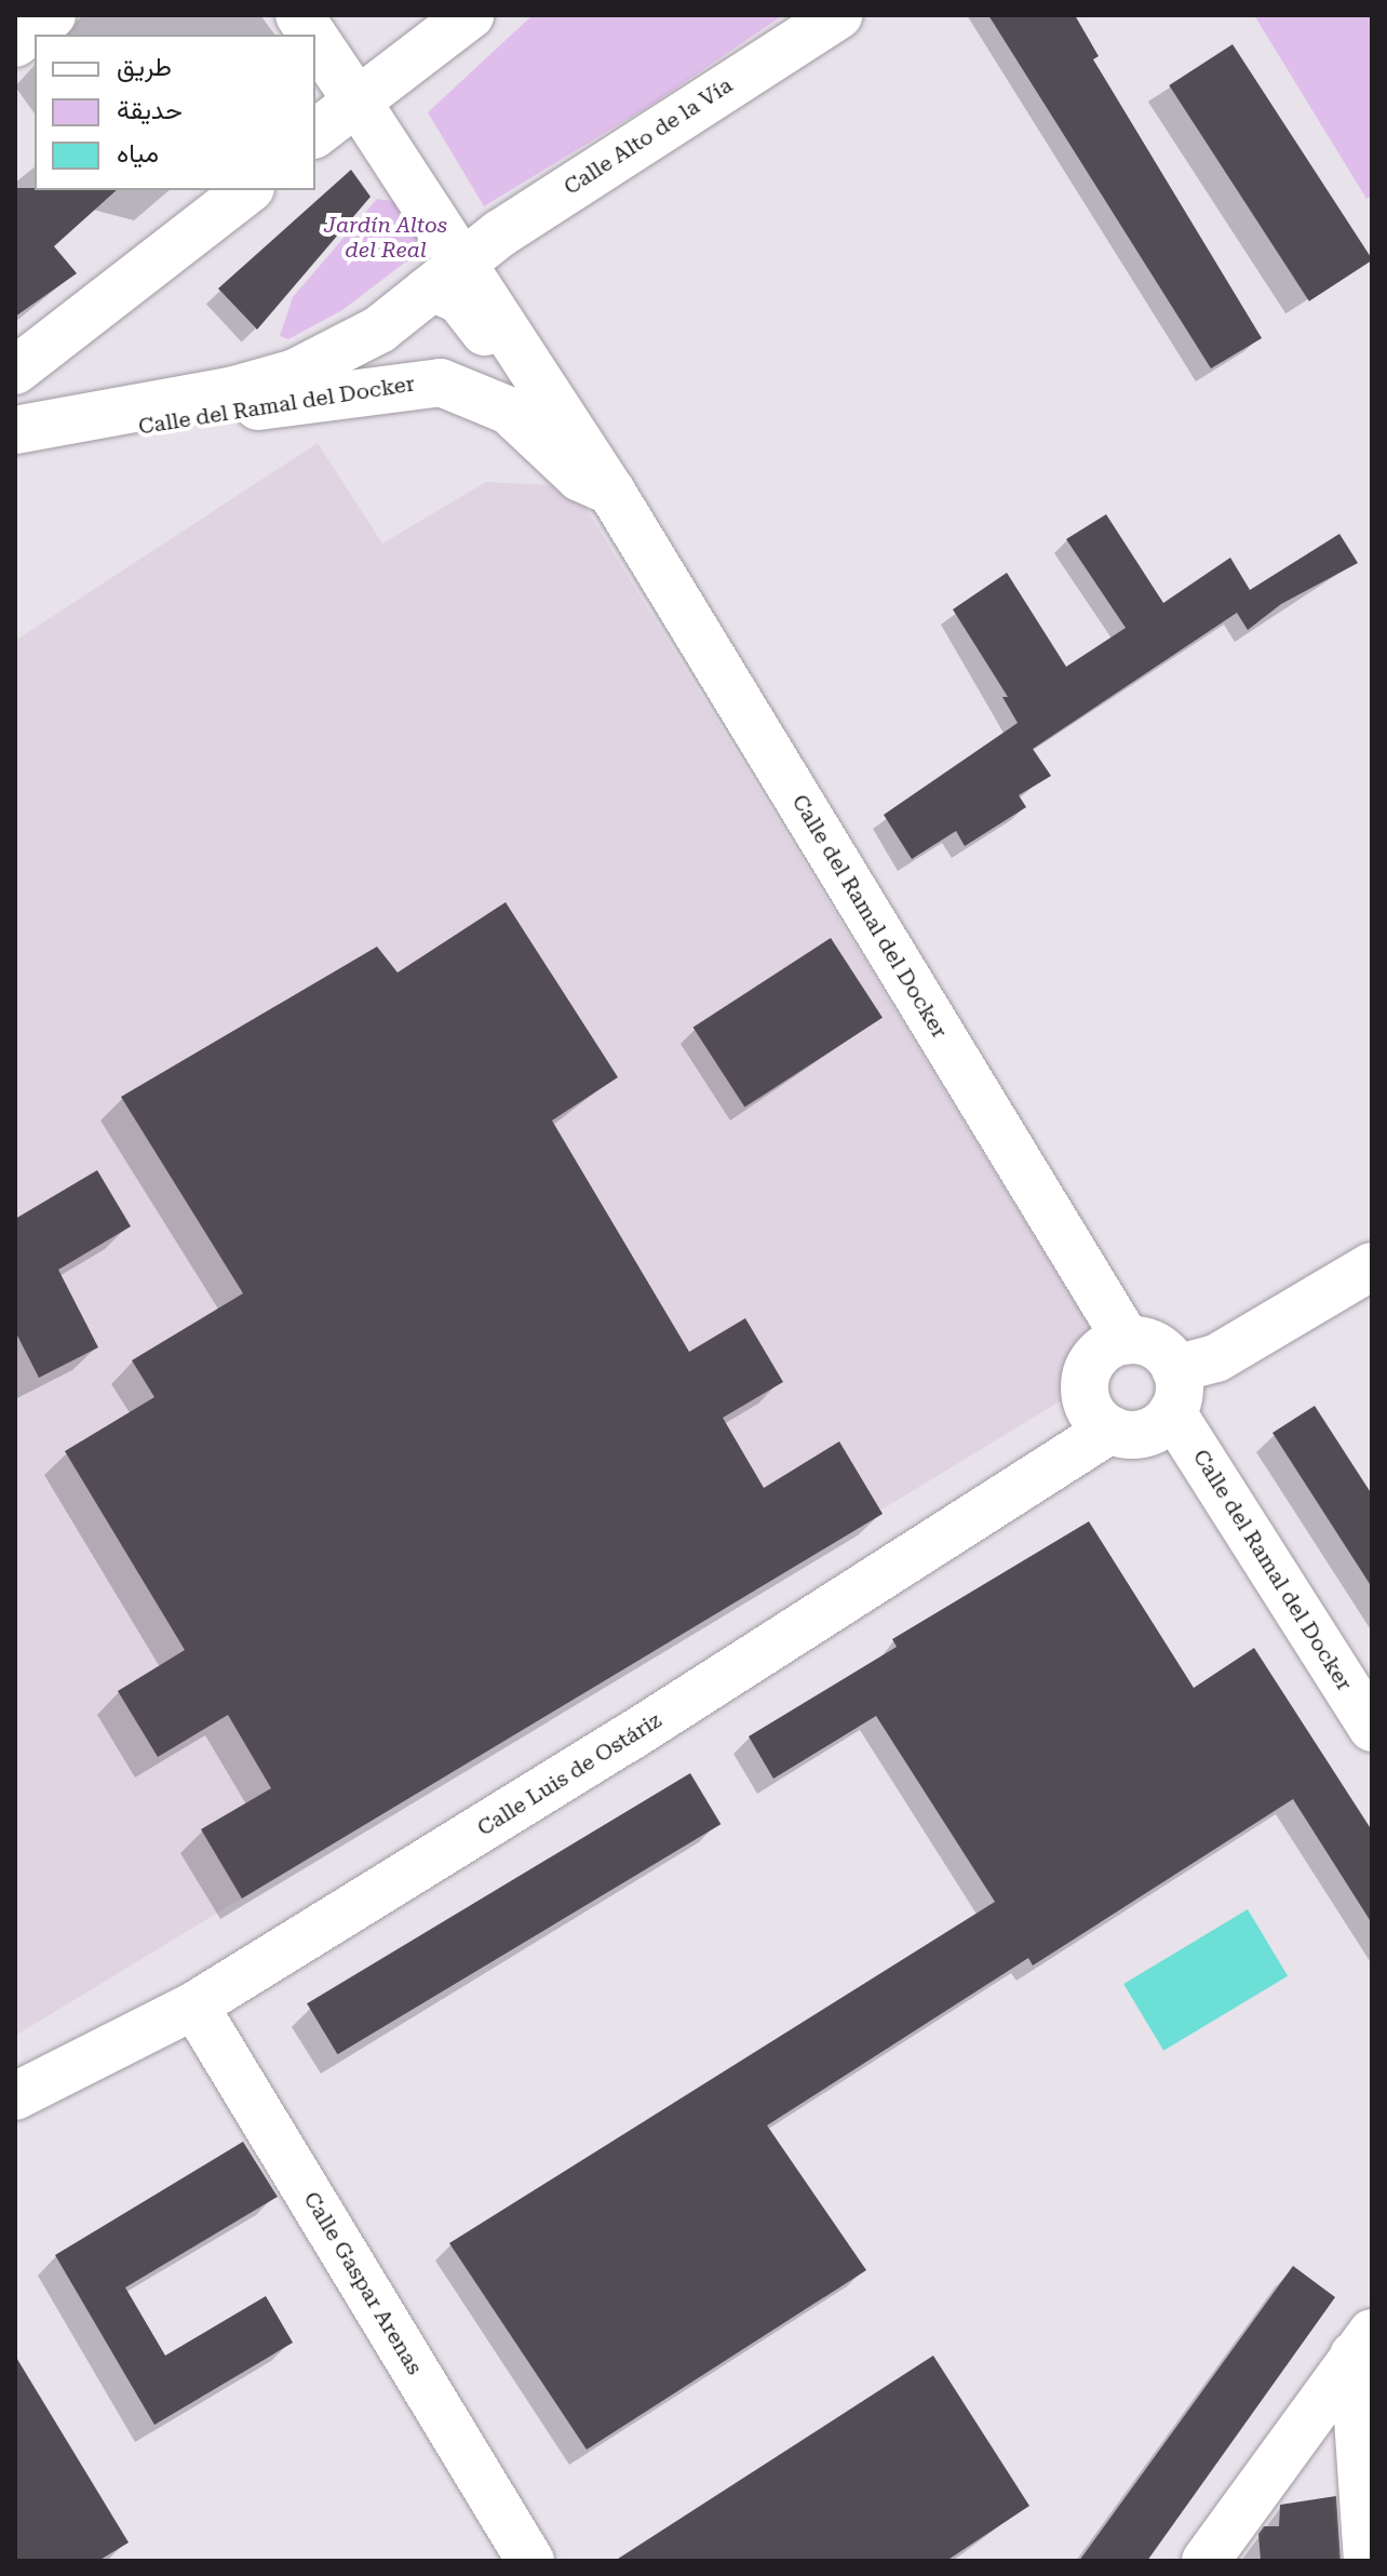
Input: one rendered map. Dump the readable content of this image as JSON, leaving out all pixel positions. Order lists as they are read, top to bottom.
{
  "streets": {
    "street": [
      "Calle Alto de la Vía",
      "Calle del Ramal del Docker",
      "Calle Luis de Ostáriz",
      "Calle Gaspar Arenas"
    ]
  },
  "crossings": [
    ["Calle Alto de la Vía", "Calle del Ramal del Docker"],
    ["Calle del Ramal del Docker", "Calle Luis de Ostáriz"],
    ["Calle Luis de Ostáriz", "Calle Gaspar Arenas"]
  ],
  "parks": ["Jardín Altos del Real"],
  "legend": ["طريق", "حديقة", "مياه"]
}
